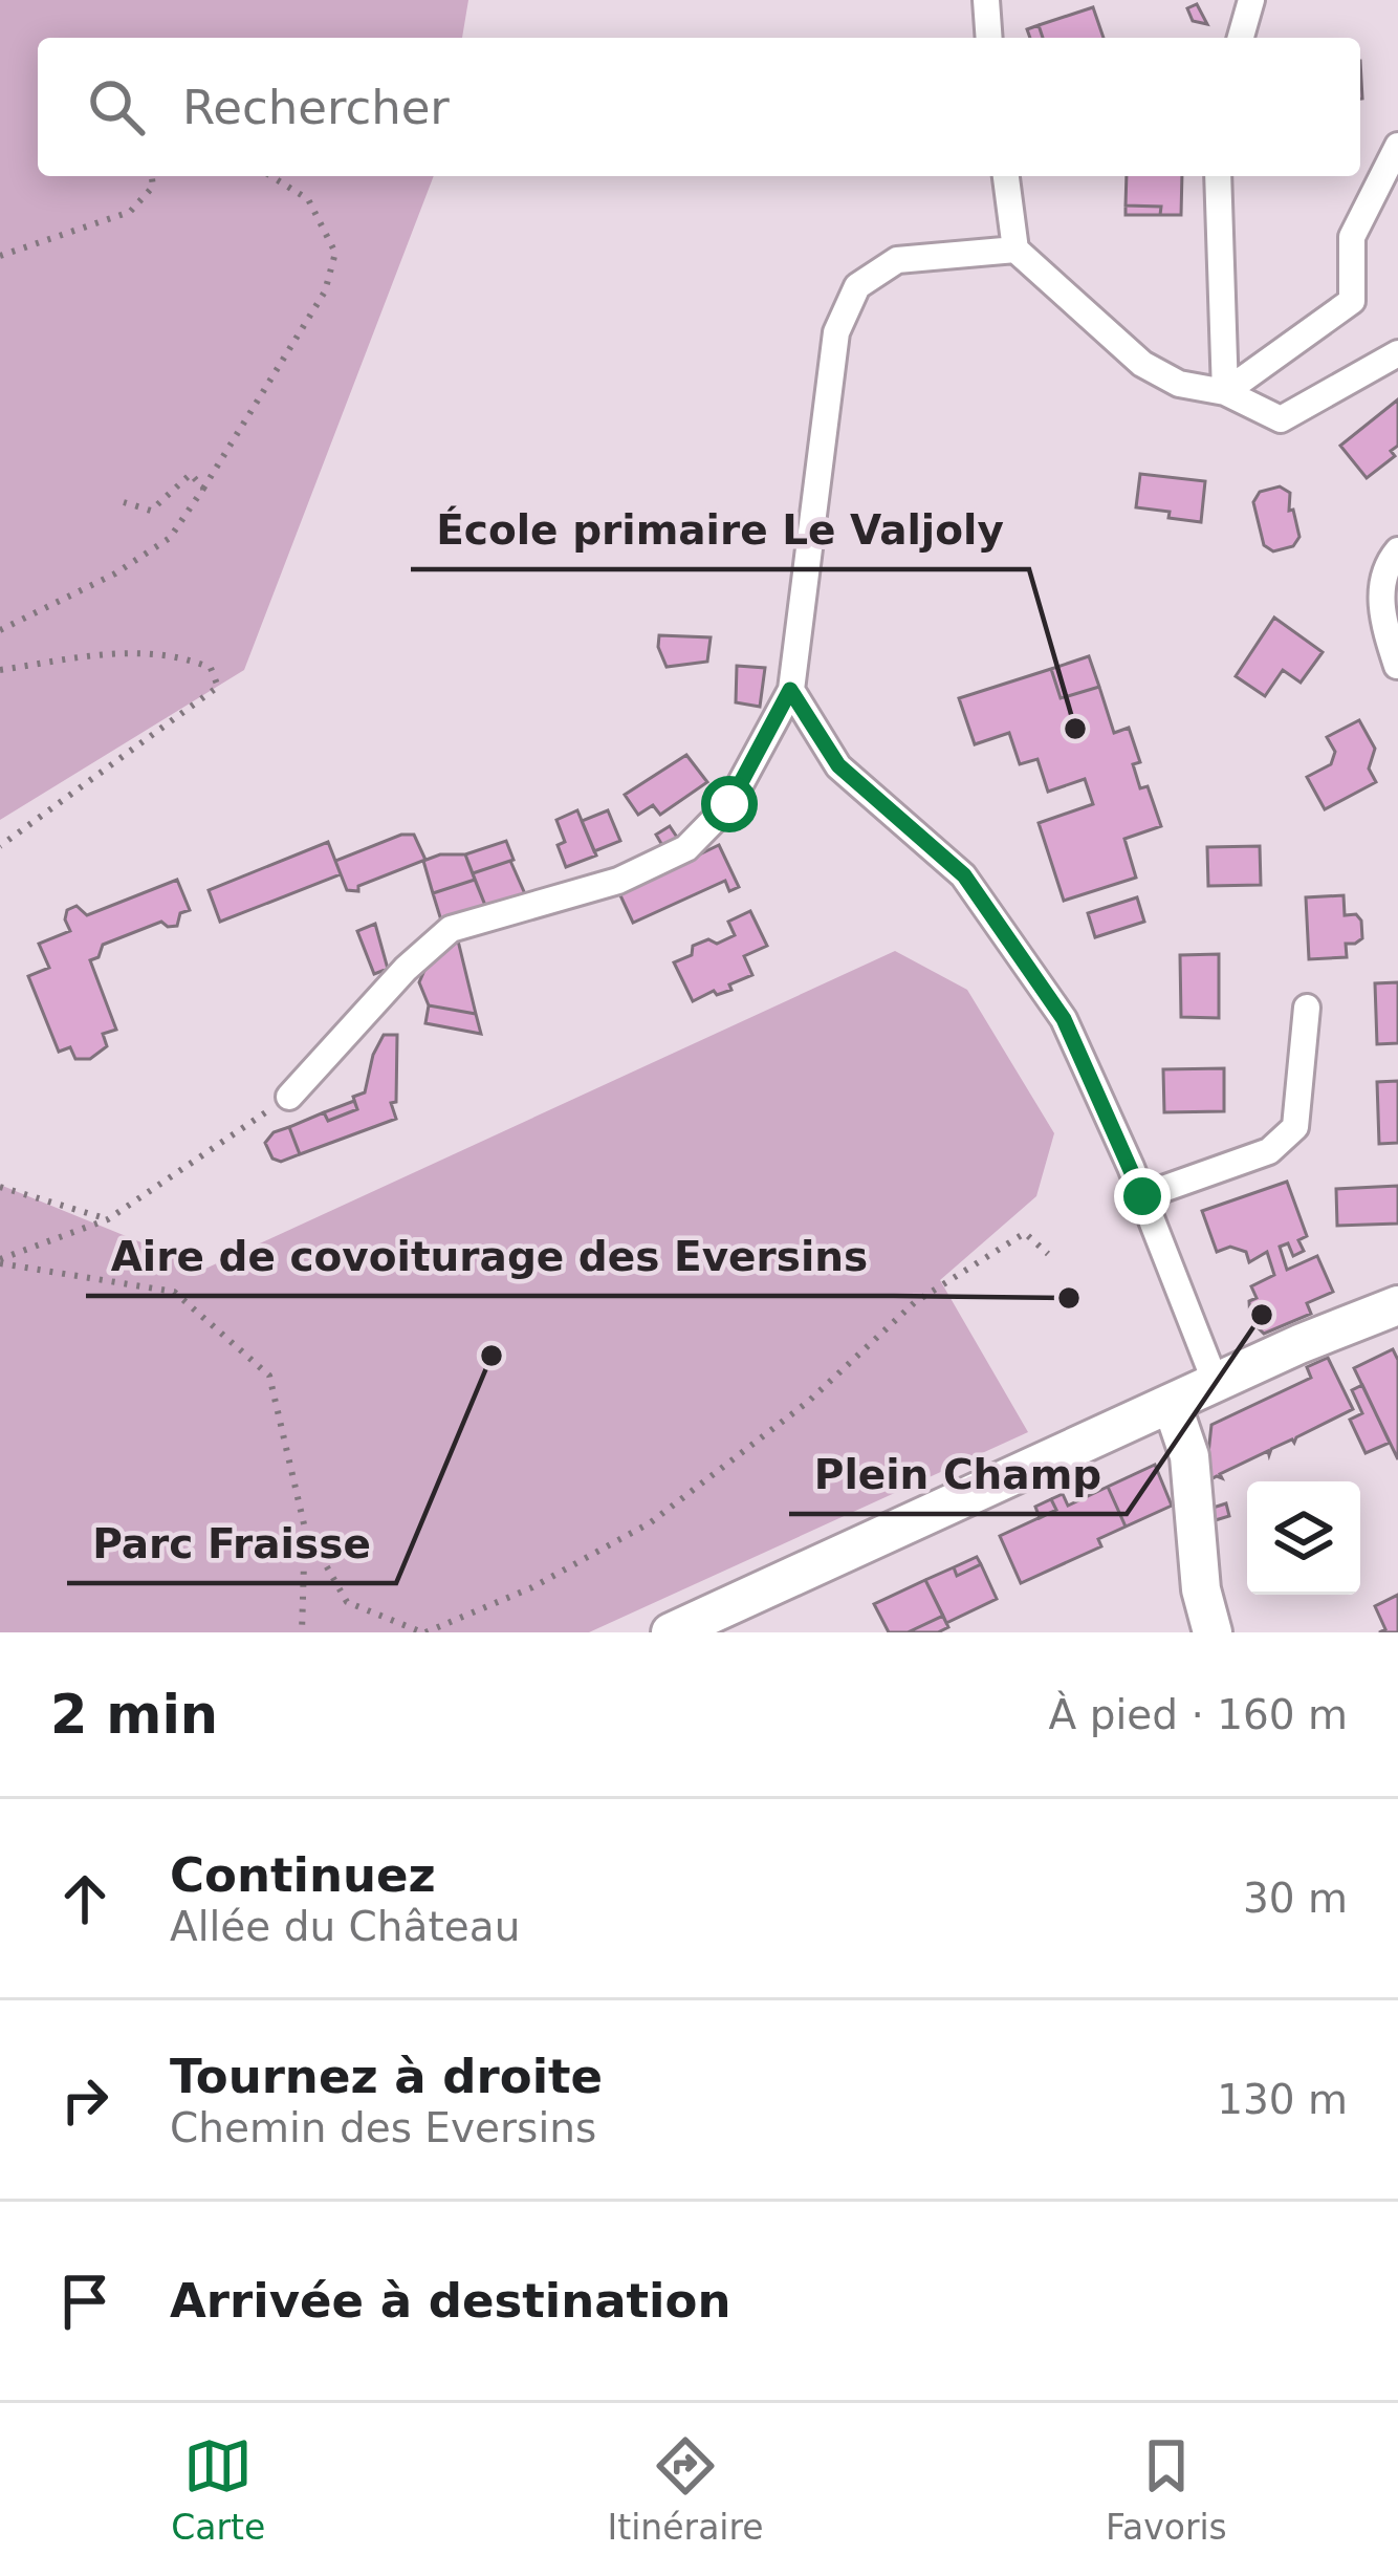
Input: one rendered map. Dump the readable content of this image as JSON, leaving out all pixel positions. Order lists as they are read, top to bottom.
{
  "places": [
    "École primaire Le Valjoly",
    "Aire de covoiturage des Eversins",
    "Plein Champ",
    "Parc Fraisse"
  ],
  "page": {
    "search": "Rechercher",
    "heading": ["2 min", "À pied · 160 m"],
    "list": [
      ["Continuez", "Allée du Château", "30 m"],
      ["Tournez à droite", "Chemin des Eversins", "130 m"],
      "Arrivée à destination"
    ],
    "nav": ["Carte", "Itinéraire", "Favoris"]
  }
}
